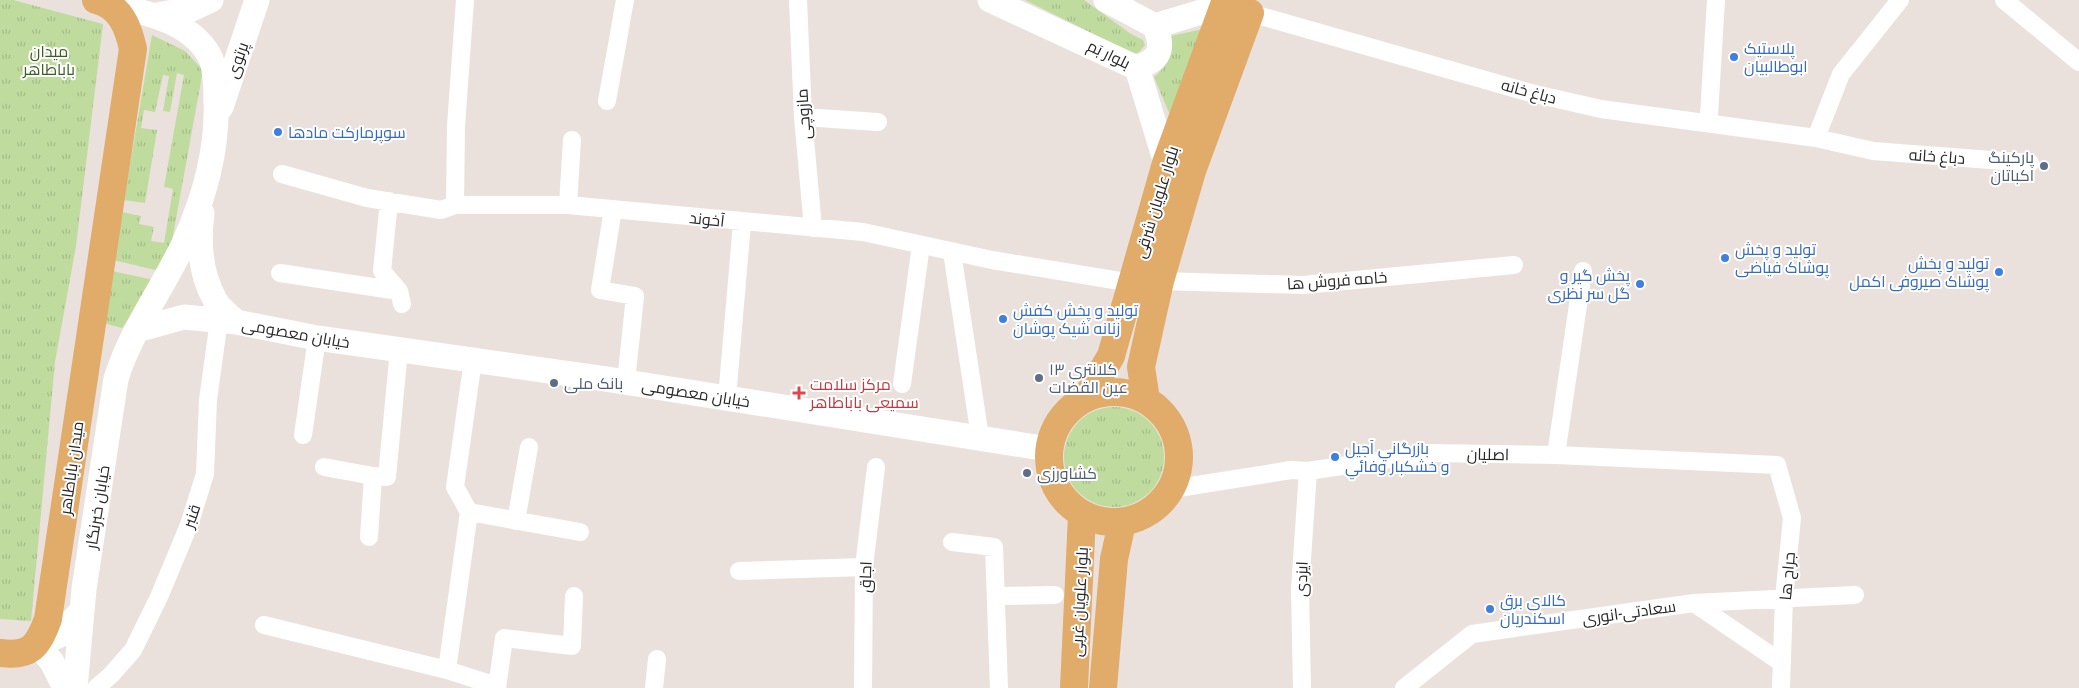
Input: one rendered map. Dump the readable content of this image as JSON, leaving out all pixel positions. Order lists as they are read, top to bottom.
{
  "streets": {
    "main road": [
      "بلوار بَم",
      "پرتوی",
      "بلوار علویان شرقی",
      "خیابان معصومی",
      "میدان باباطاهر",
      "خیابان خبرنگار",
      "بلوار علویان غربی"
    ],
    "street": [
      "دباغ خانه",
      "مازوچی",
      "آخوند",
      "خامه فروش ها",
      "اصلیان",
      "قنبر",
      "جراح ها",
      "اجاق",
      "ایزدی",
      "سعادتی-انوری"
    ]
  },
  "crossings": [
    ["بلوار بَم", "بلوار علویان شرقی"],
    ["دباغ خانه", "بلوار علویان شرقی"],
    ["مازوچی", "آخوند"],
    ["بلوار علویان شرقی", "آخوند"],
    ["بلوار علویان شرقی", "خامه فروش ها"],
    ["بلوار علویان شرقی", "خیابان معصومی"],
    ["بلوار علویان شرقی", "اصلیان"],
    ["بلوار علویان شرقی", "بلوار علویان غربی"],
    ["خیابان معصومی", "اصلیان"],
    ["خیابان معصومی", "خیابان خبرنگار"],
    ["خیابان معصومی", "قنبر"],
    ["خیابان معصومی", "بلوار علویان غربی"],
    ["اصلیان", "جراح ها"],
    ["اصلیان", "ایزدی"],
    ["اصلیان", "بلوار علویان غربی"],
    ["جراح ها", "سعادتی-انوری"]
  ],
  "parks": ["میدان باباطاهر"],
  "places": {
    "other": [
      "پلاستیک ابوطالبیان",
      "سوپرمارکت مادها",
      "پارکینگ اکباتان",
      "تولید و پخش پوشاک فیاضی",
      "تولید و پخش پوشاک صیروفی اکمل",
      "پخش گیر و گل سر نظری",
      "تولید و پخش کفش زنانه شیک پوشان",
      "کلانتری ۱۳ عین القضات",
      "بانک ملی",
      "بازرگاني آجيل و خشكبار وفائي",
      "کشاورزی",
      "کالای برق اسکندریان"
    ],
    "health": ["مرکز سلامت سمیعی باباطاهر"]
  }
}
